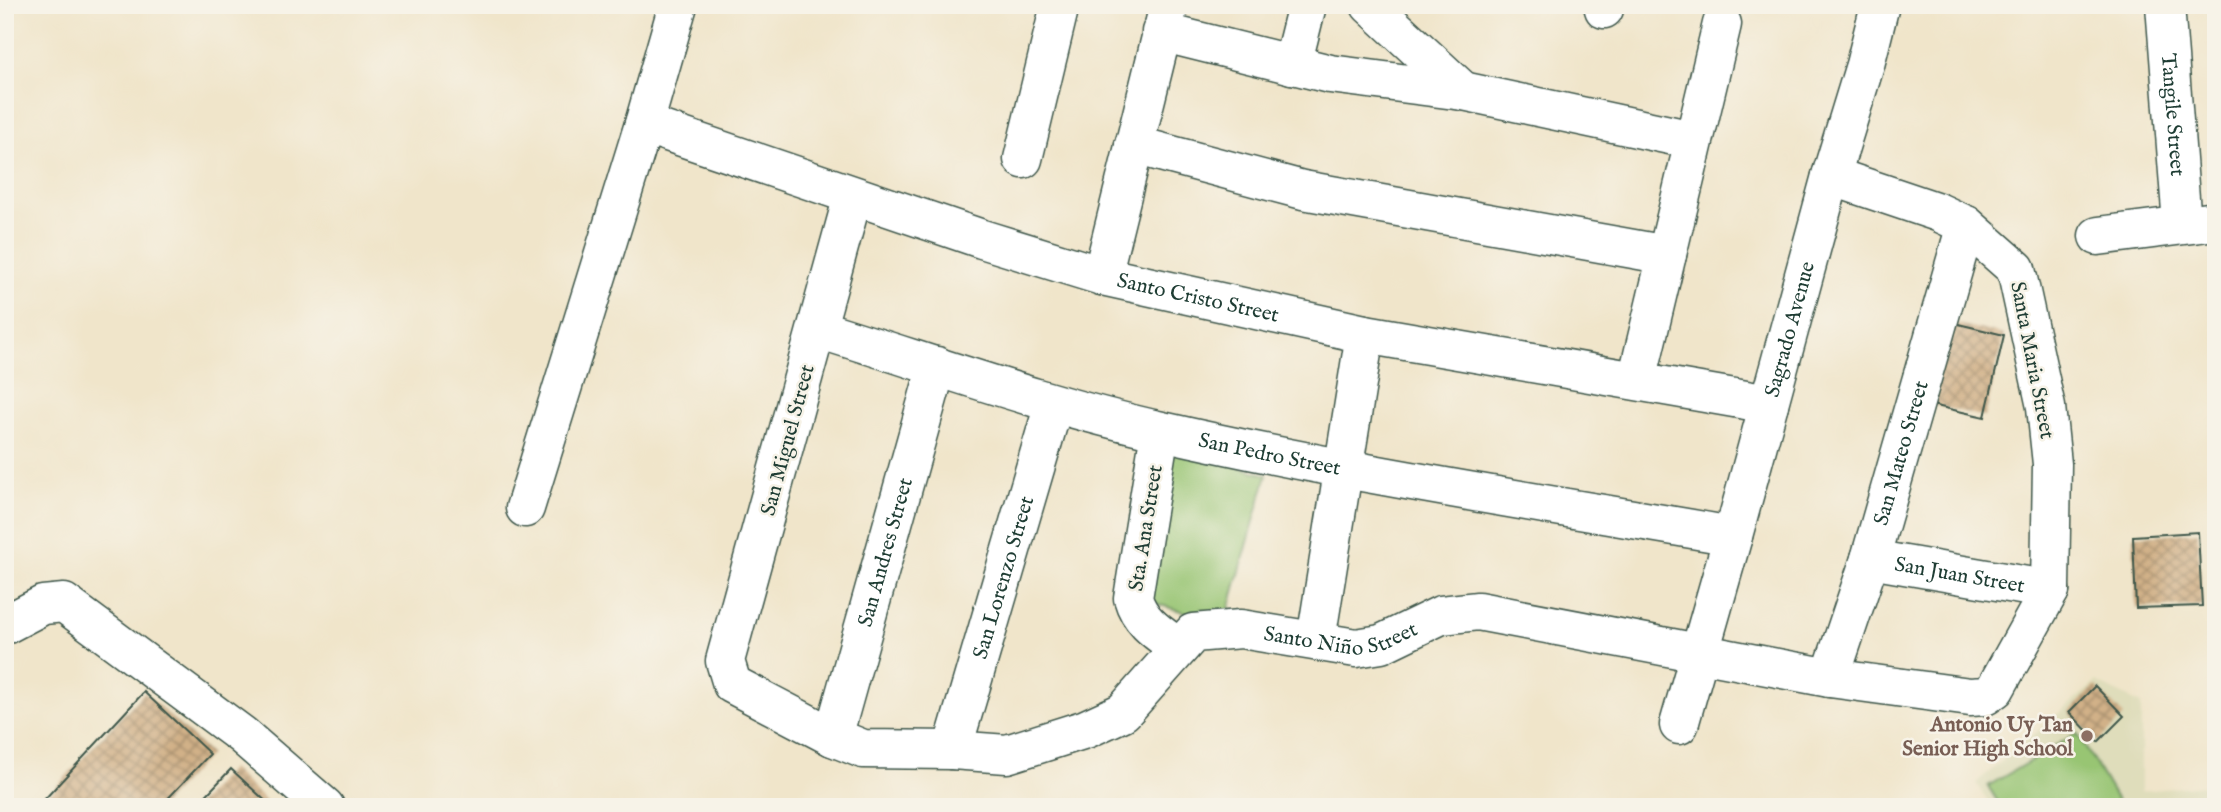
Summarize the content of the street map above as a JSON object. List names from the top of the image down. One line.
{"streets":{"street":["Tangile Street","Santo Cristo Street","Sagrado Avenue","Santa Maria Street","San Miguel Street","San Pedro Street","San Mateo Street","Sta. Ana Street","San Andres Street","San Juan Street","San Lorenzo Street","Santo Niño Street"]},"crossings":[["Santo Cristo Street","Sagrado Avenue"],["Santo Cristo Street","San Miguel Street"],["Sagrado Avenue","Santa Maria Street"],["Sagrado Avenue","San Pedro Street"],["Sagrado Avenue","Santo Niño Street"],["Santa Maria Street","San Mateo Street"],["Santa Maria Street","San Juan Street"],["Santa Maria Street","Santo Niño Street"],["San Miguel Street","San Pedro Street"],["San Miguel Street","Santo Niño Street"],["San Pedro Street","Sta. Ana Street"],["San Pedro Street","San Andres Street"],["San Pedro Street","San Lorenzo Street"],["San Mateo Street","San Juan Street"],["San Mateo Street","Santo Niño Street"],["Sta. Ana Street","Santo Niño Street"],["San Andres Street","Santo Niño Street"],["San Lorenzo Street","Santo Niño Street"]],"places":["Antonio Uy Tan Senior High School"]}
